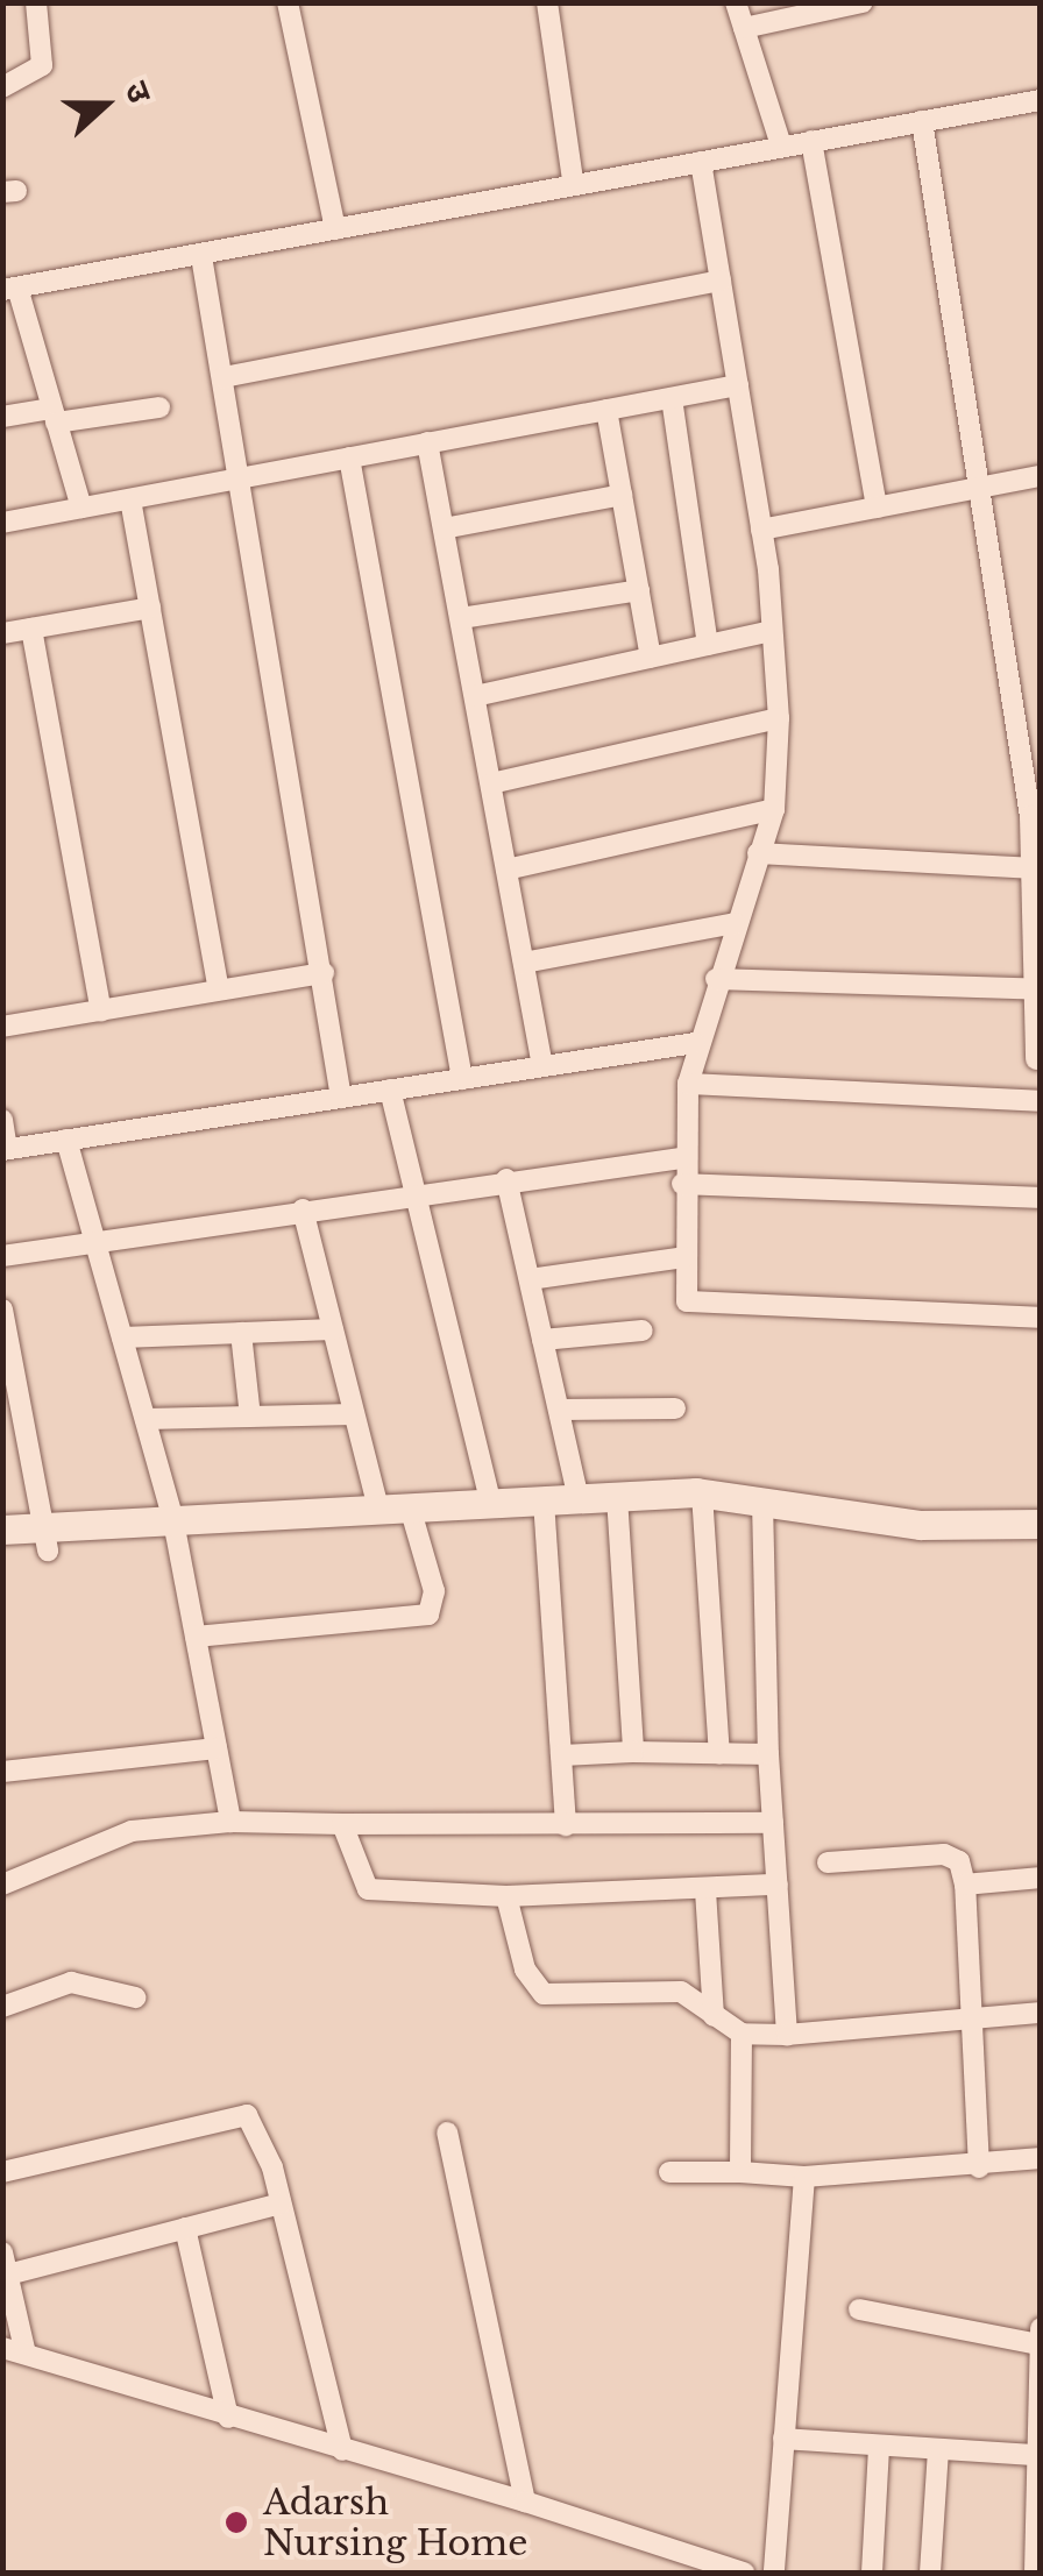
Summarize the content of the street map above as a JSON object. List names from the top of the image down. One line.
{"places":["Adarsh Nursing Home"],"north":"right"}
